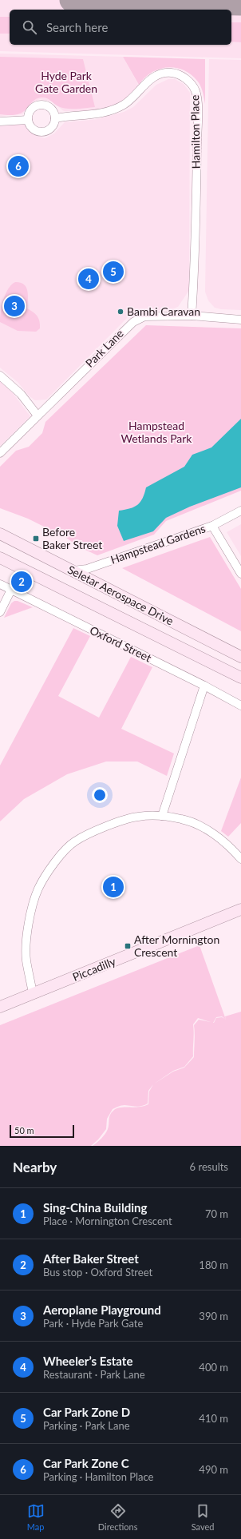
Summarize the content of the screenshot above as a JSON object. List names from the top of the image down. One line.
{"streets":{"street":["Hamilton Place","Park Lane","Hampstead Gardens","Seletar Aerospace Drive","Oxford Street","Piccadilly"]},"crossings":[["Hamilton Place","Park Lane"],["Hampstead Gardens","Seletar Aerospace Drive"]],"parks":["Hyde Park Gate Garden","Hampstead Wetlands Park"],"places":{"other":["Bambi Caravan"],"transit":["Before Baker Street","After Mornington Crescent"]},"scale_bar":"50 m","page":{"search":"Search here","pins":["6","5","4","3","2","1"],"scale":"50 m","heading":["Nearby","6 results"],"list":[{"mark":"1","name":"Sing-China Building","note":"Place · Mornington Crescent","value":"70 m"},{"mark":"2","name":"After Baker Street","note":"Bus stop · Oxford Street","value":"180 m"},{"mark":"3","name":"Aeroplane Playground","note":"Park · Hyde Park Gate","value":"390 m"},{"mark":"4","name":"Wheeler’s Estate","note":"Restaurant · Park Lane","value":"400 m"},{"mark":"5","name":"Car Park Zone D","note":"Parking · Park Lane","value":"410 m"},{"mark":"6","name":"Car Park Zone C","note":"Parking · Hamilton Place","value":"490 m"}],"nav":["Map","Directions","Saved"]}}
